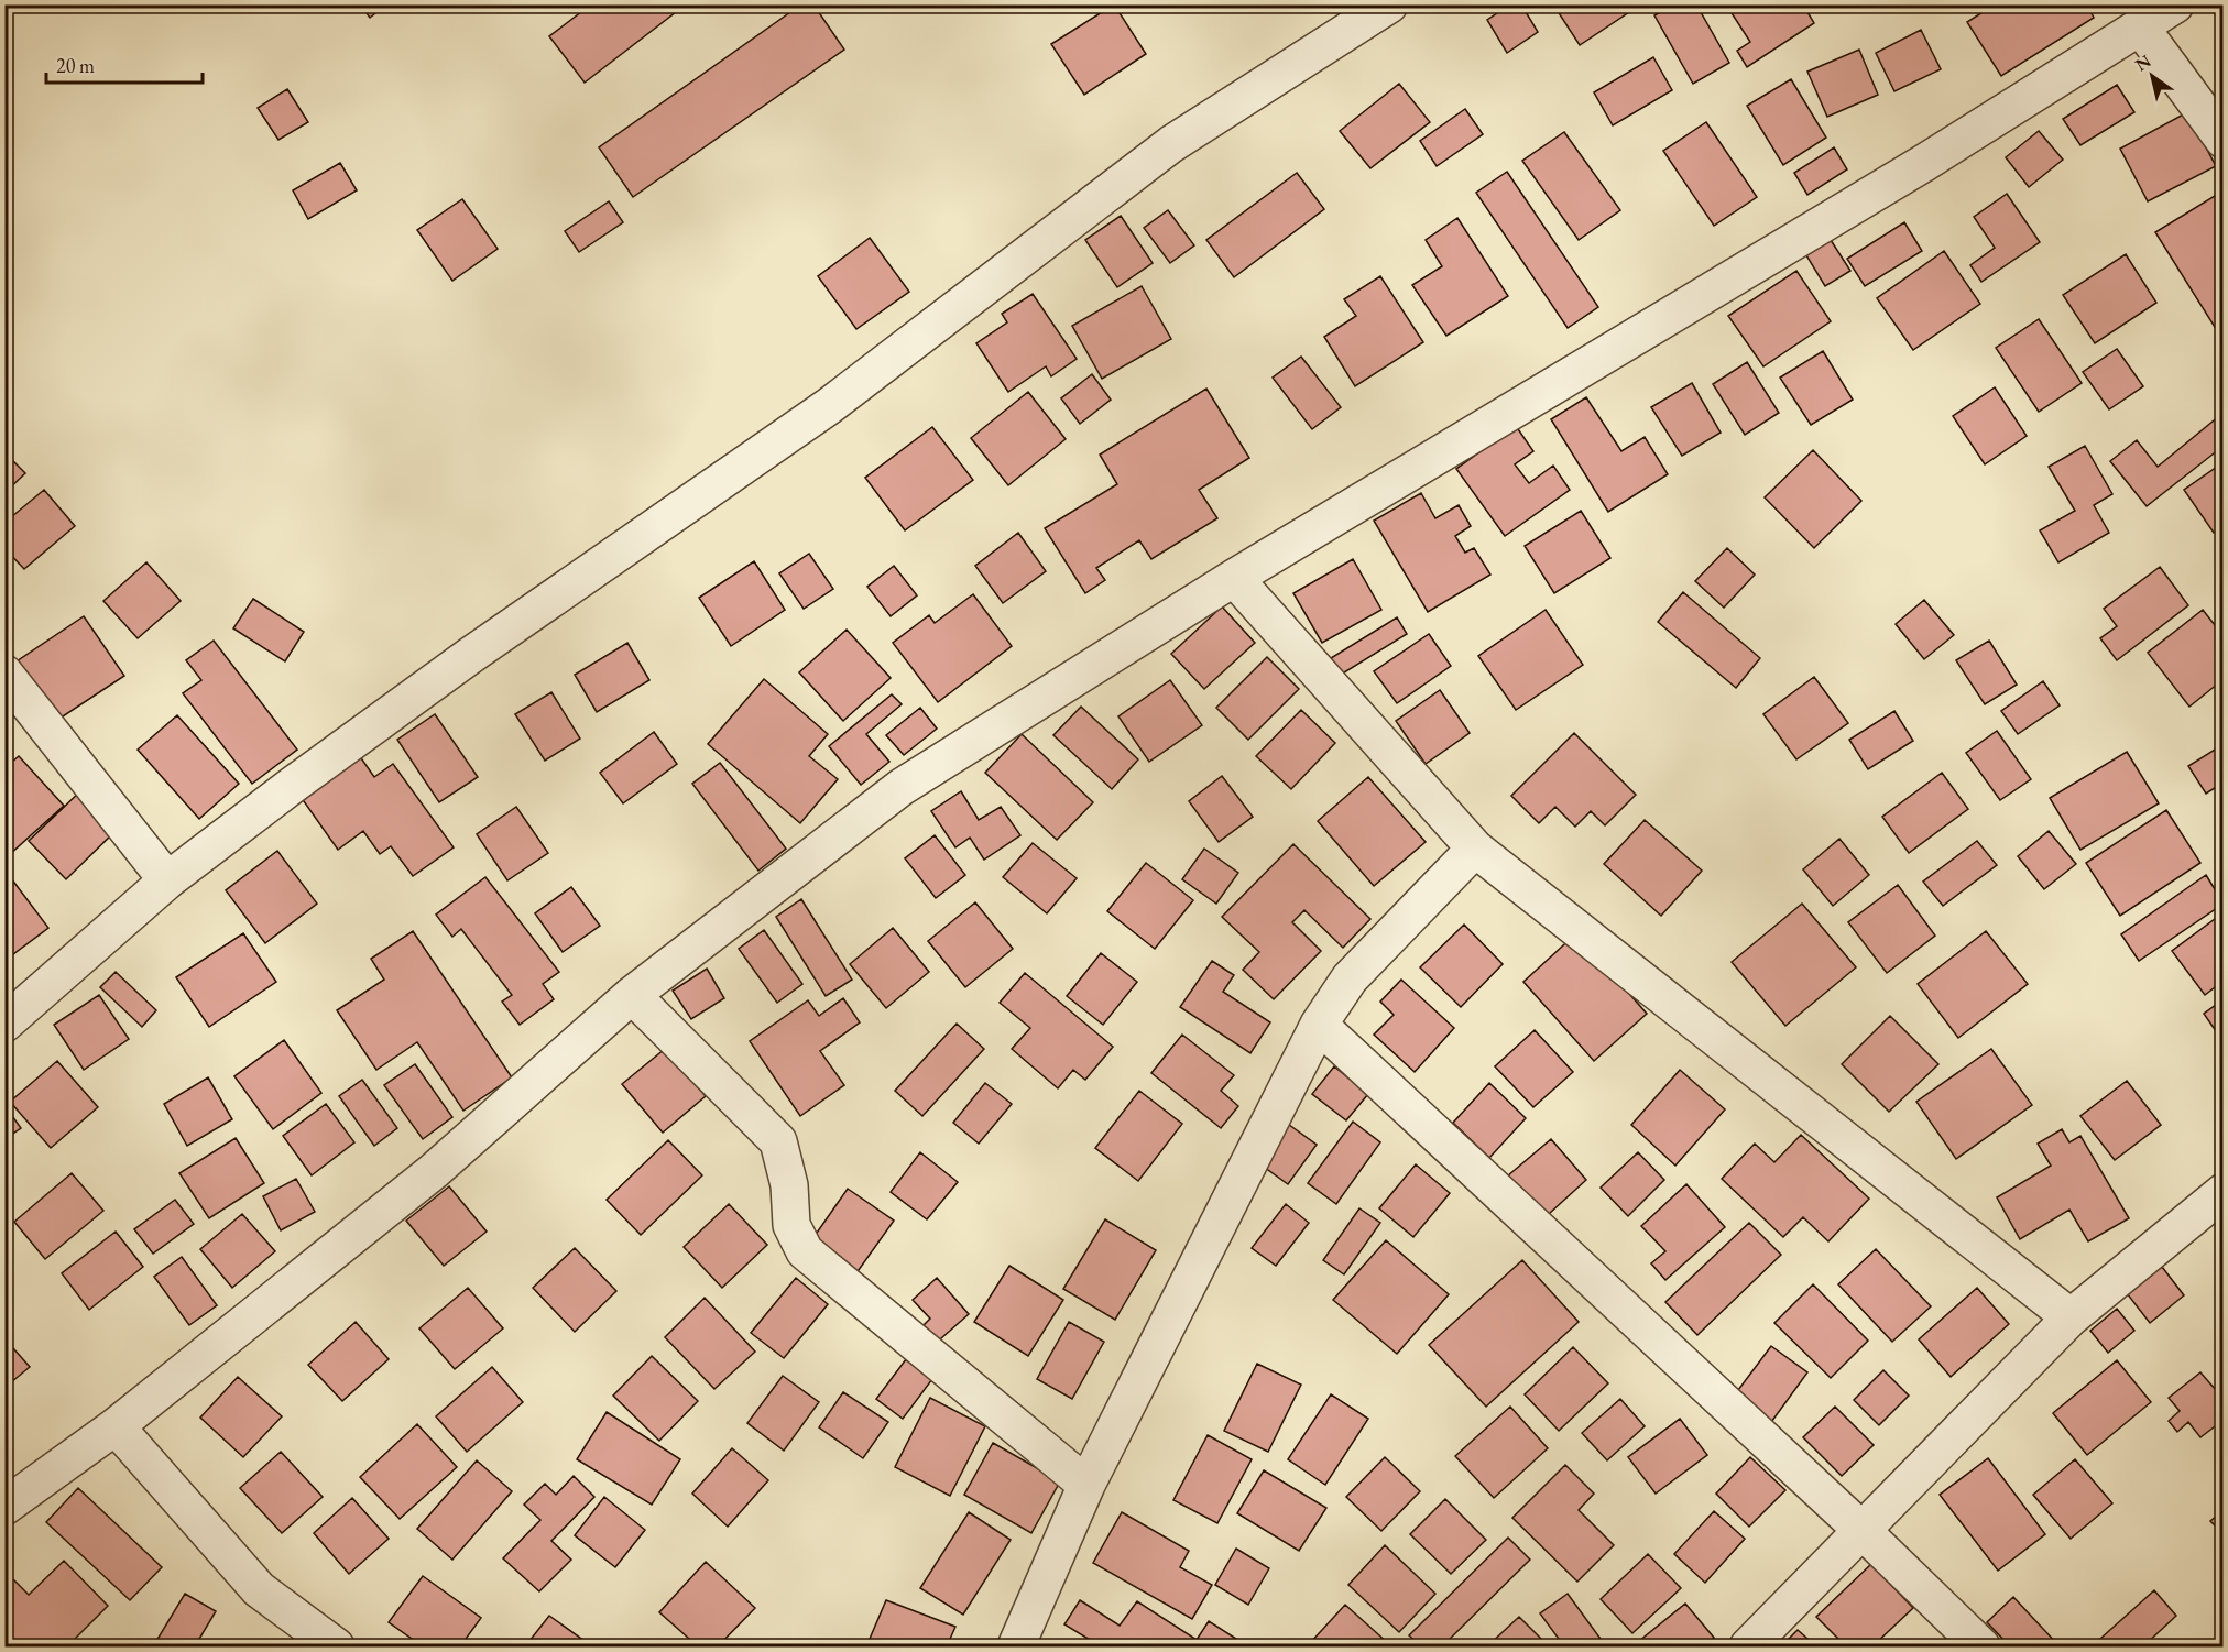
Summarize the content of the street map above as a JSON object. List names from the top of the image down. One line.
{"scale_bar":"20 m","north":"top left"}
